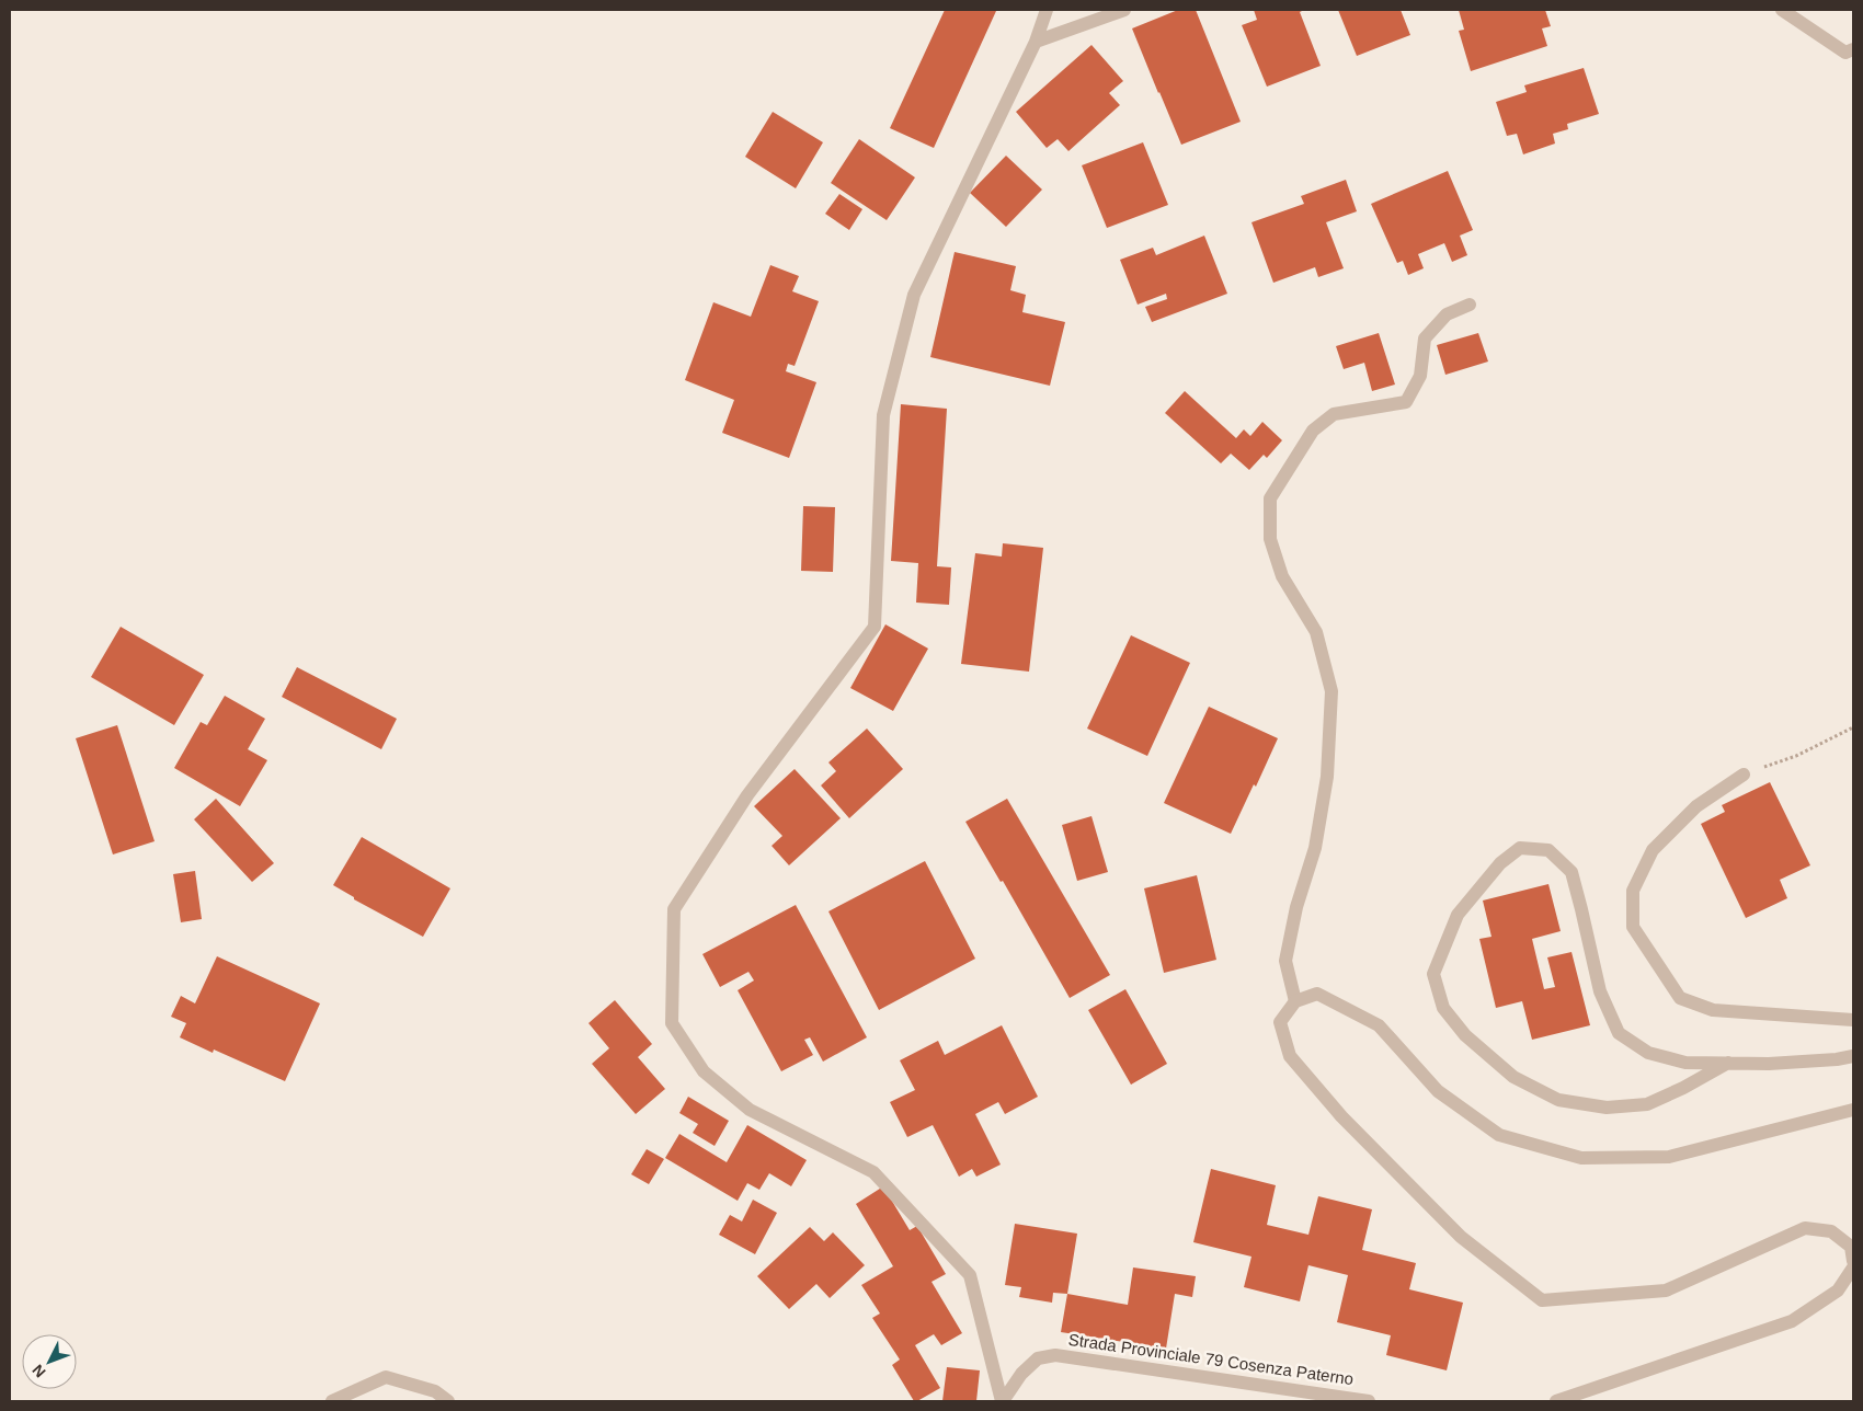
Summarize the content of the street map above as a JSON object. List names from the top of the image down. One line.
{"streets":{"street":["Strada Provinciale 79 Cosenza Paterno"]},"north":"bottom left"}
